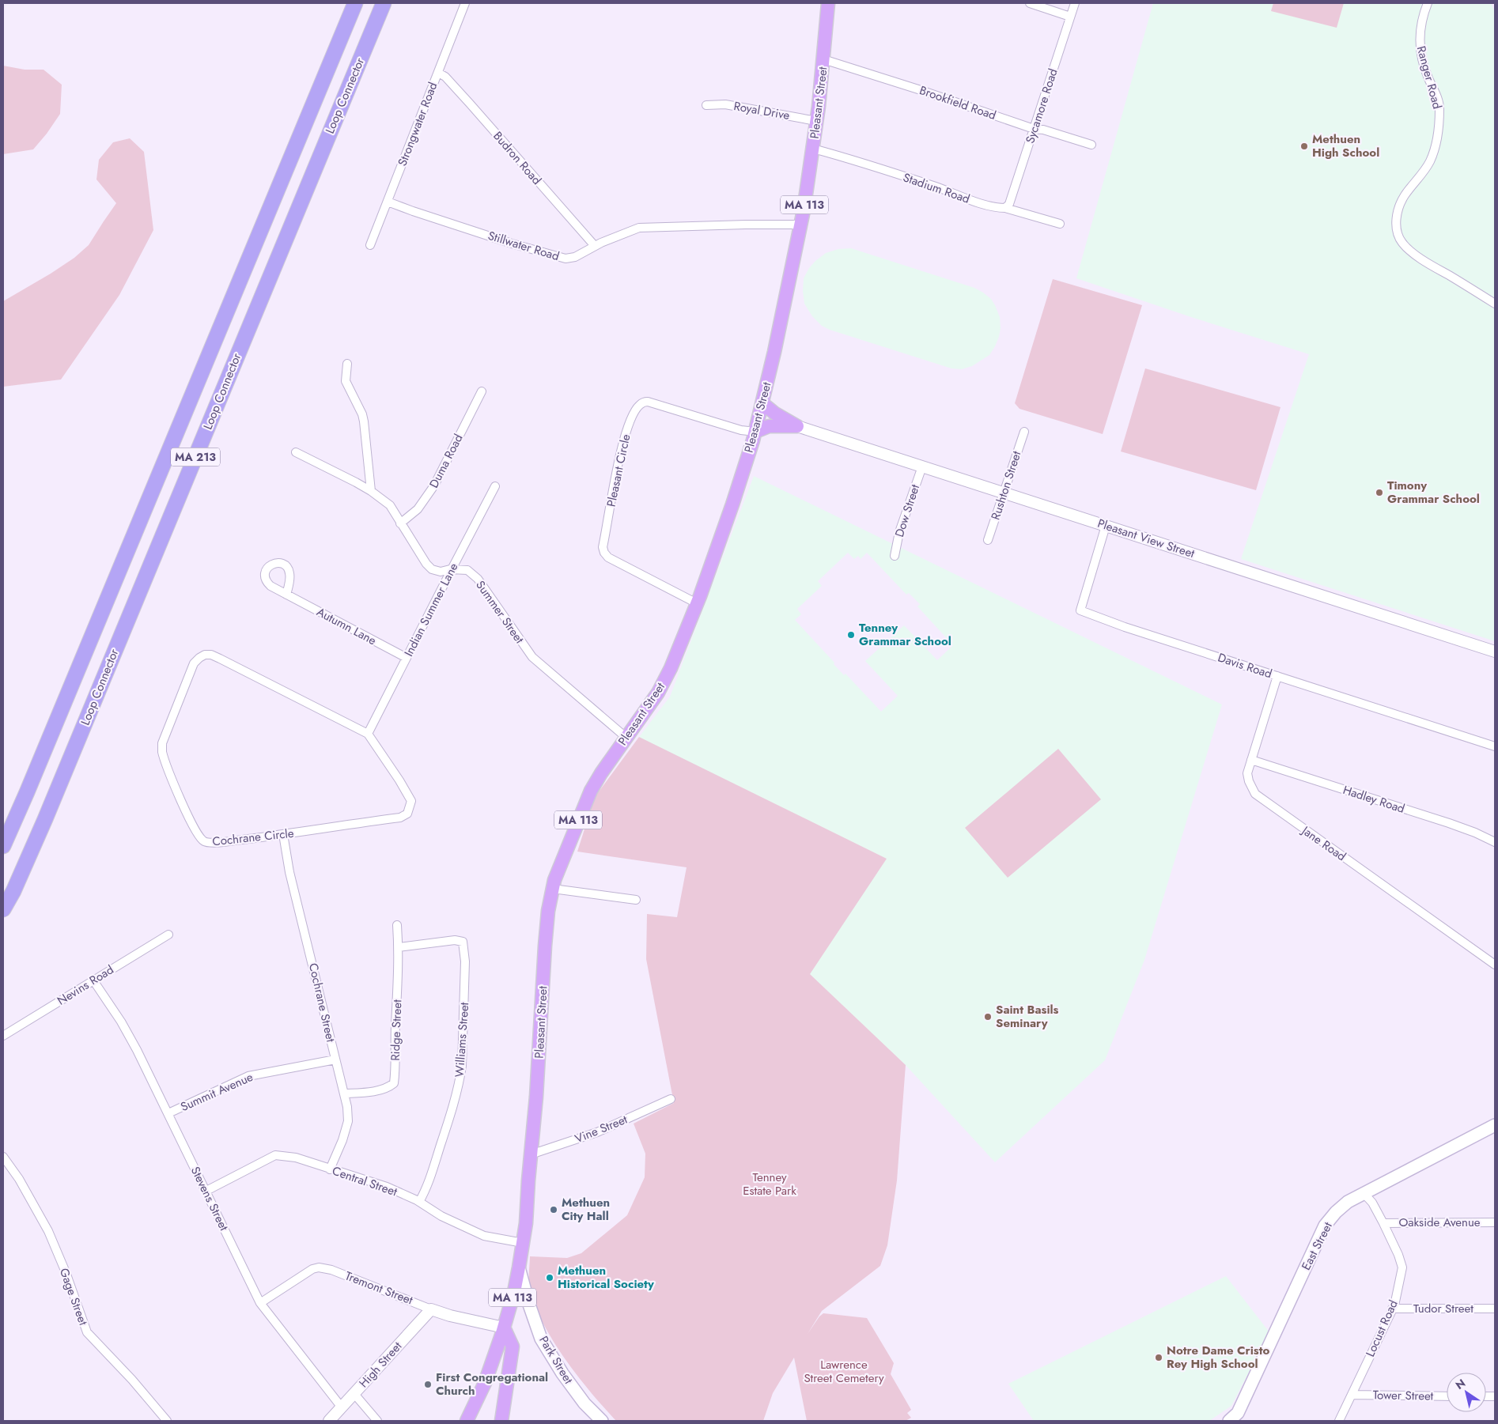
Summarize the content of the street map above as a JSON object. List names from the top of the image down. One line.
{"streets":{"highway":["Loop Connector","MA 213"],"main road":["Pleasant Street","MA 113","East Street","Park Street"],"street":["Ranger Road","Brookfield Road","Sycamore Road","Royal Drive","Strongwater Road","Budron Road","Stadium Road","Stillwater Road","Duma Road","Pleasant Circle","Rushton Street","Dow Street","Pleasant View Street","Indian Summer Lane","Summer Street","Autumn Lane","Davis Road","Hadley Road","Cochrane Circle","Jane Road","Nevins Road","Cochrane Street","Ridge Street","Williams Street","Summit Avenue","Vine Street","Central Street","Stevens Street","Oakside Avenue","Tremont Street","Gage Street","Tudor Street","Locust Road","High Street","Tower Street"]},"crossings":[["Pleasant Street","Brookfield Road"],["Pleasant Street","Royal Drive"],["Pleasant Street","Stadium Road"],["Pleasant Street","Stillwater Road"],["Pleasant Street","Pleasant Circle"],["Pleasant Street","Summer Street"],["Pleasant Street","Vine Street"],["Pleasant Street","Central Street"],["Pleasant Street","Tremont Street"],["Pleasant Street","Park Street"],["Brookfield Road","Sycamore Road"],["Sycamore Road","Stadium Road"],["Strongwater Road","Budron Road"],["Strongwater Road","Stillwater Road"],["Budron Road","Stillwater Road"],["Duma Road","Summer Street"],["Rushton Street","Pleasant View Street"],["Dow Street","Pleasant View Street"],["Pleasant View Street","Davis Road"],["Indian Summer Lane","Summer Street"],["Indian Summer Lane","Autumn Lane"],["Indian Summer Lane","Cochrane Circle"],["Davis Road","Jane Road"],["Hadley Road","Jane Road"],["Cochrane Circle","Cochrane Street"],["Nevins Road","Stevens Street"],["Cochrane Street","Ridge Street"],["Cochrane Street","Summit Avenue"],["Cochrane Street","Central Street"],["Ridge Street","Williams Street"],["Williams Street","Central Street"],["Summit Avenue","Stevens Street"],["Central Street","Stevens Street"],["Stevens Street","Tremont Street"],["Stevens Street","High Street"],["Oakside Avenue","Locust Road"],["East Street","Locust Road"],["Tremont Street","High Street"],["Tudor Street","Locust Road"],["Locust Road","Tower Street"]],"parks":["Tenney Estate Park","Lawrence Street Cemetery"],"places":["Methuen High School","Timony Grammar School","Tenney Grammar School","Saint Basils Seminary","Methuen City Hall","Methuen Historical Society","Notre Dame Cristo Rey High School","First Congregational Church"],"north":"top left"}
